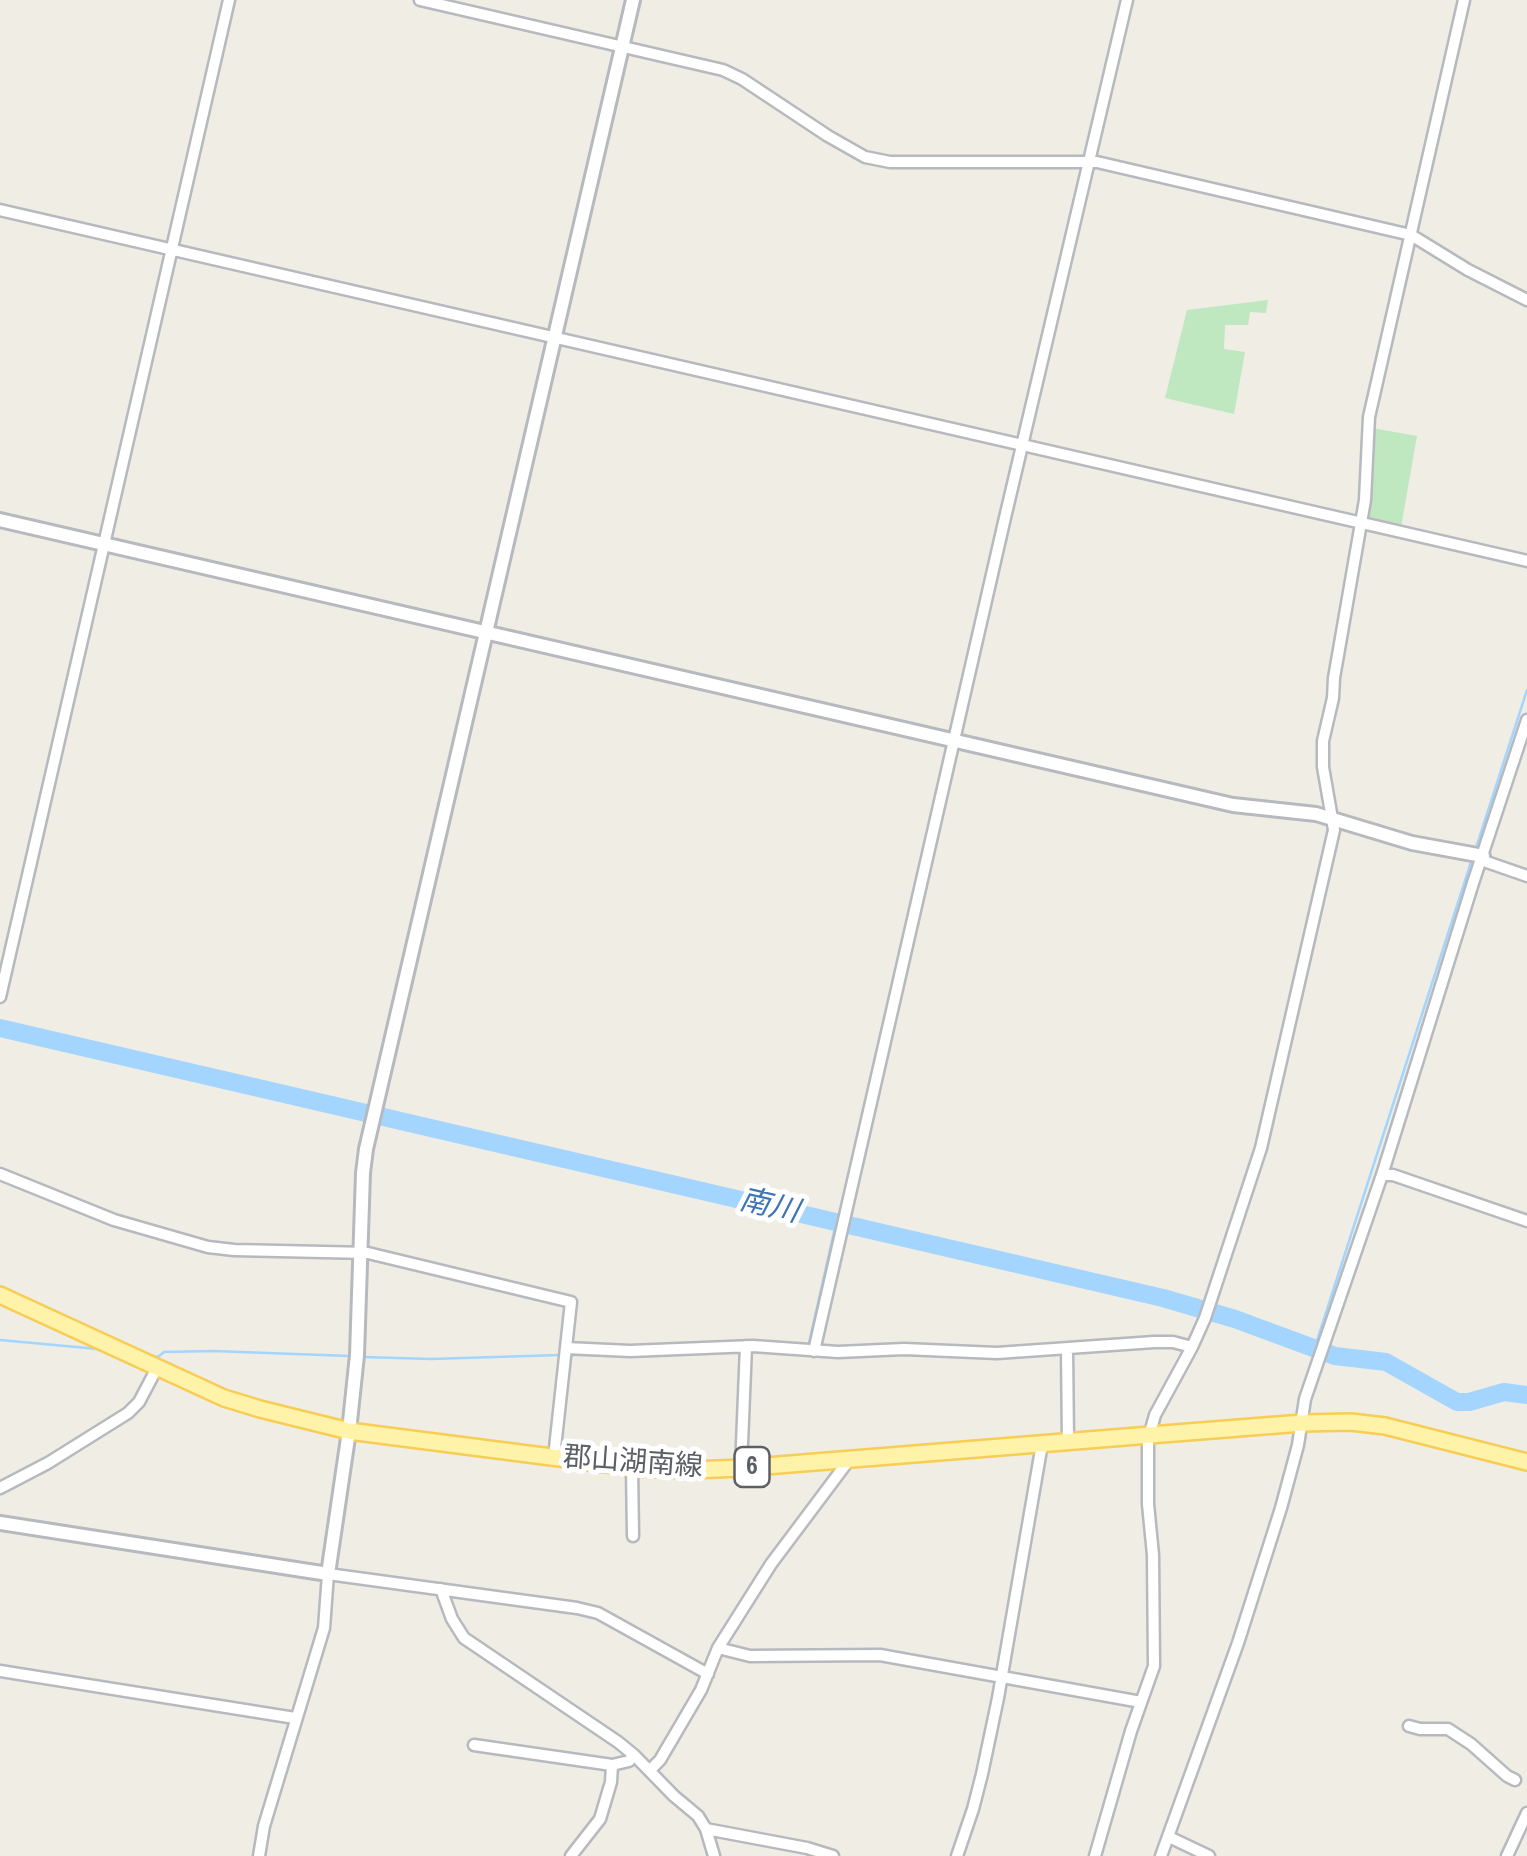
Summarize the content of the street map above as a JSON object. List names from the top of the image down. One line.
{"streets":{"main road":["郡山湖南線","6"]},"water":["南川"]}
